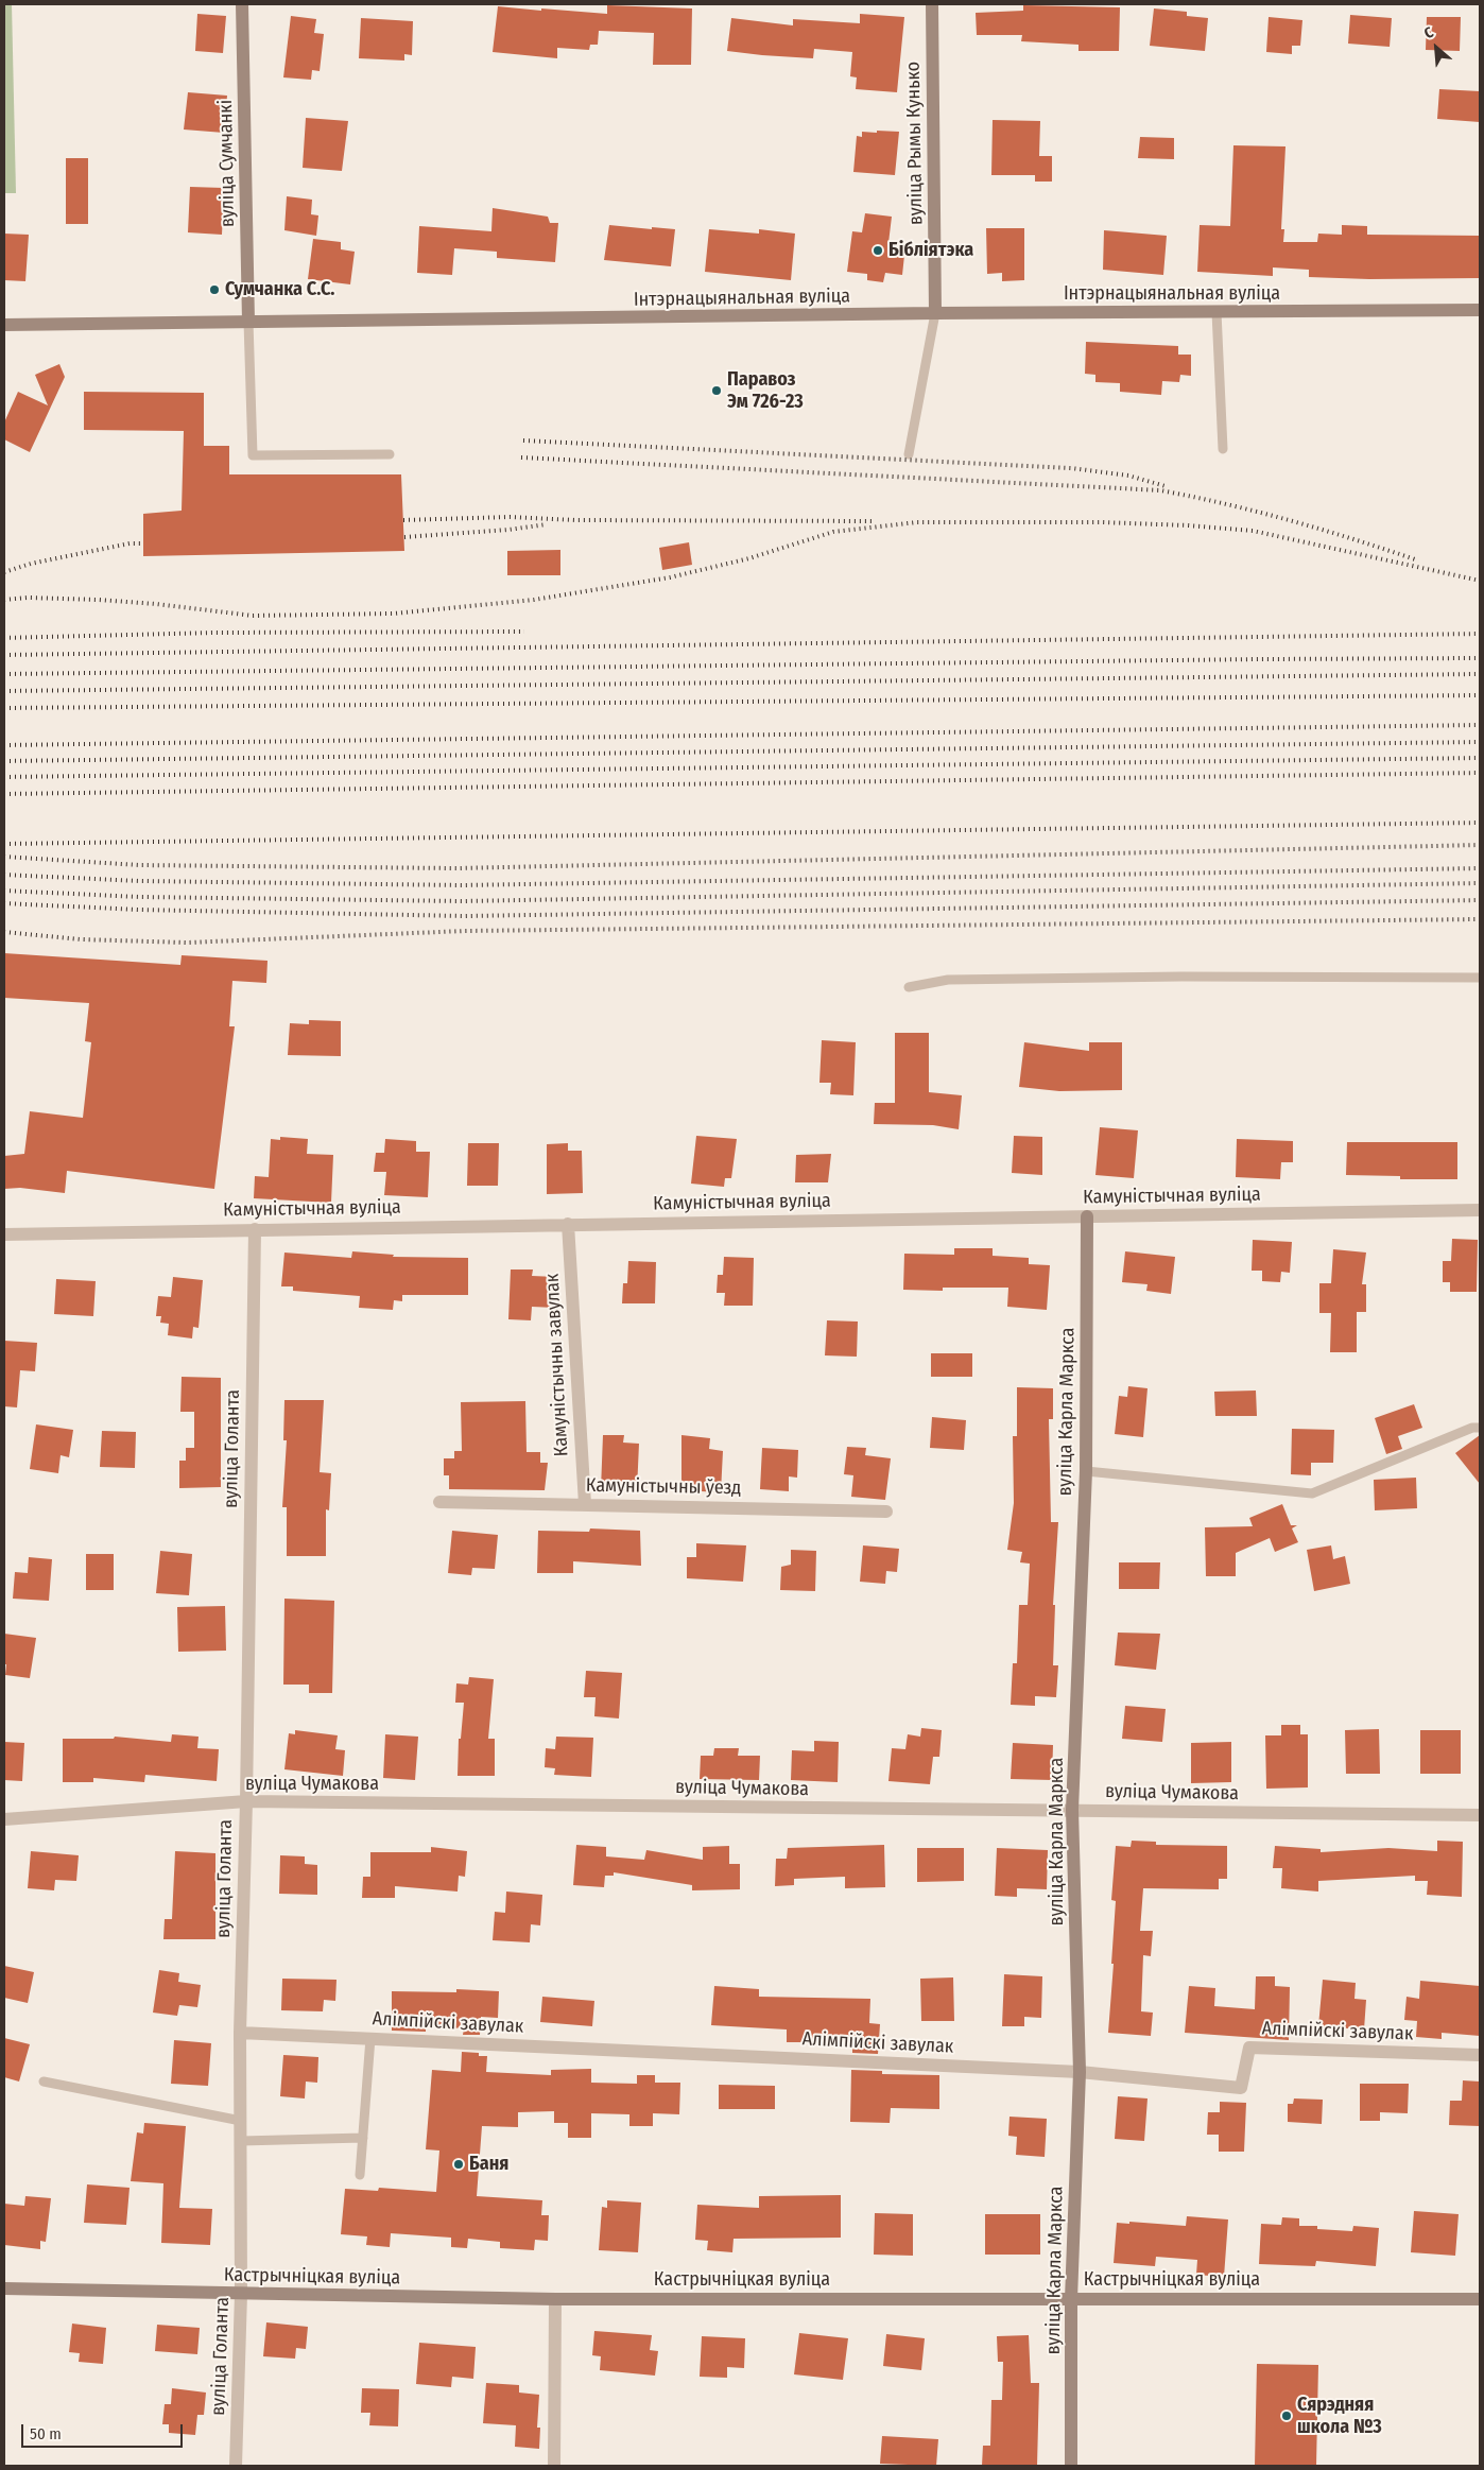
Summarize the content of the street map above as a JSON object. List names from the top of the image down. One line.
{"streets":{"street":["вуліца Рымы Кунько","вуліца Сумчанкі","Інтэрнацыянальная вуліца","Камуністычная вуліца","Камуністычны завулак","вуліца Карла Маркса","вуліца Голанта","Камуністычны ўезд","вуліца Чумакова","Алімпійскі завулак","Кастрычніцкая вуліца"]},"crossings":[["вуліца Рымы Кунько","Інтэрнацыянальная вуліца"],["вуліца Сумчанкі","Інтэрнацыянальная вуліца"],["Камуністычная вуліца","Камуністычны завулак"],["Камуністычная вуліца","вуліца Карла Маркса"],["Камуністычная вуліца","вуліца Голанта"],["Камуністычны завулак","Камуністычны ўезд"],["вуліца Карла Маркса","вуліца Чумакова"],["вуліца Карла Маркса","Алімпійскі завулак"],["вуліца Карла Маркса","Кастрычніцкая вуліца"],["вуліца Голанта","вуліца Чумакова"],["вуліца Голанта","Алімпійскі завулак"],["вуліца Голанта","Кастрычніцкая вуліца"]],"places":["Бібліятэка","Сумчанка С.С.","Паравоз Эм 726-23","Баня","Сярэдняя школа №3"],"scale_bar":"50 m","north":"top left"}
